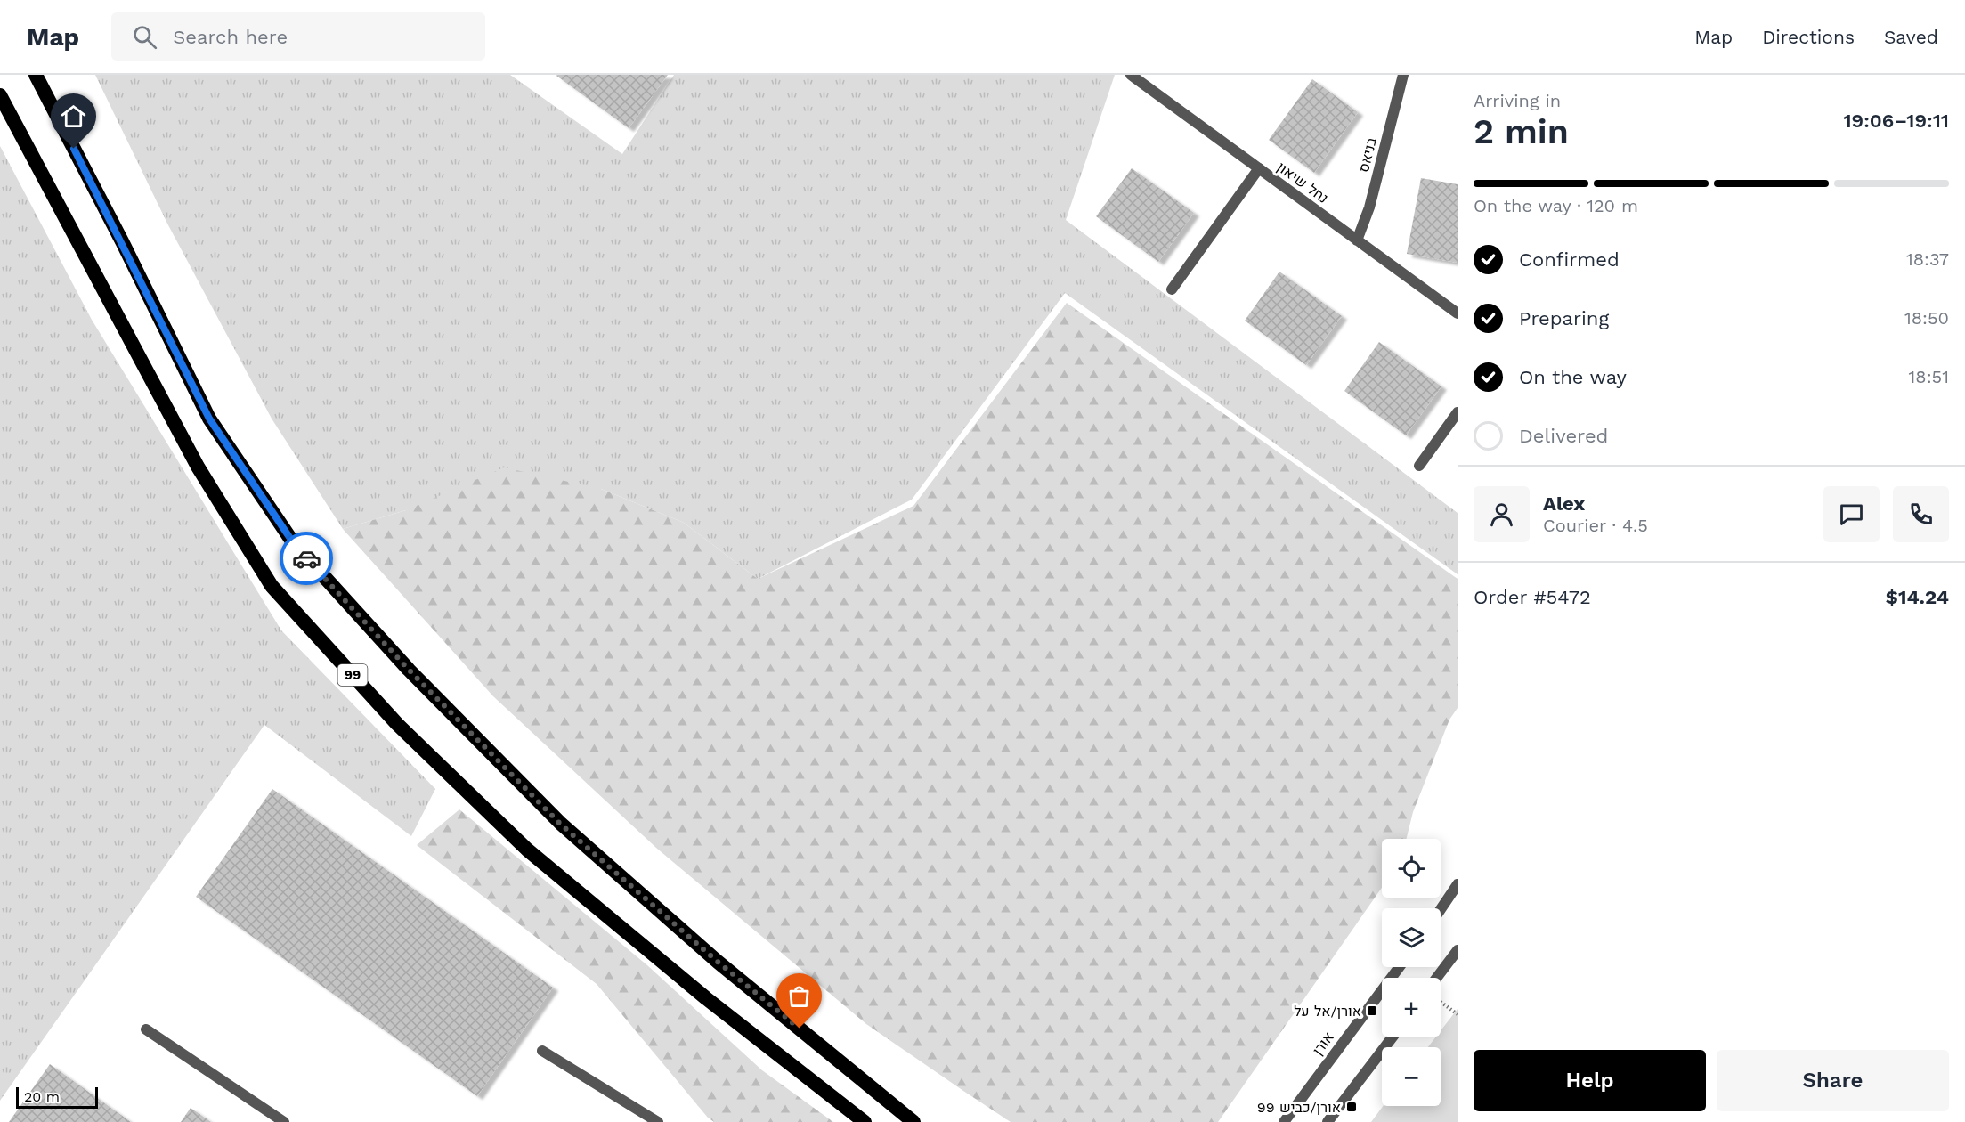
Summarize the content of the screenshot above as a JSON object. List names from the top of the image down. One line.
{"streets":{"highway":["99"],"street":["בניאס","נחל שיאון","אורן"]},"crossings":[["בניאס","נחל שיאון"]],"places":{"transit":["אורן/אל על","אורן/כביש 99"]},"scale_bar":"20 m","page":{"header":"Map","search":"Search here","nav":["Map","Directions","Saved"],"heading":["2 min","Arriving in","19:06–19:11"],"panel":["Alex","Courier · 4.5","Order #5472","$14.24"],"bar":"On the way · 120 m","list":[["Confirmed","18:37"],["Preparing","18:50"],["On the way","18:51"],"Delivered"],"map_buttons":["+","−"],"buttons":["Help","Share"],"scale":"20 m"}}
